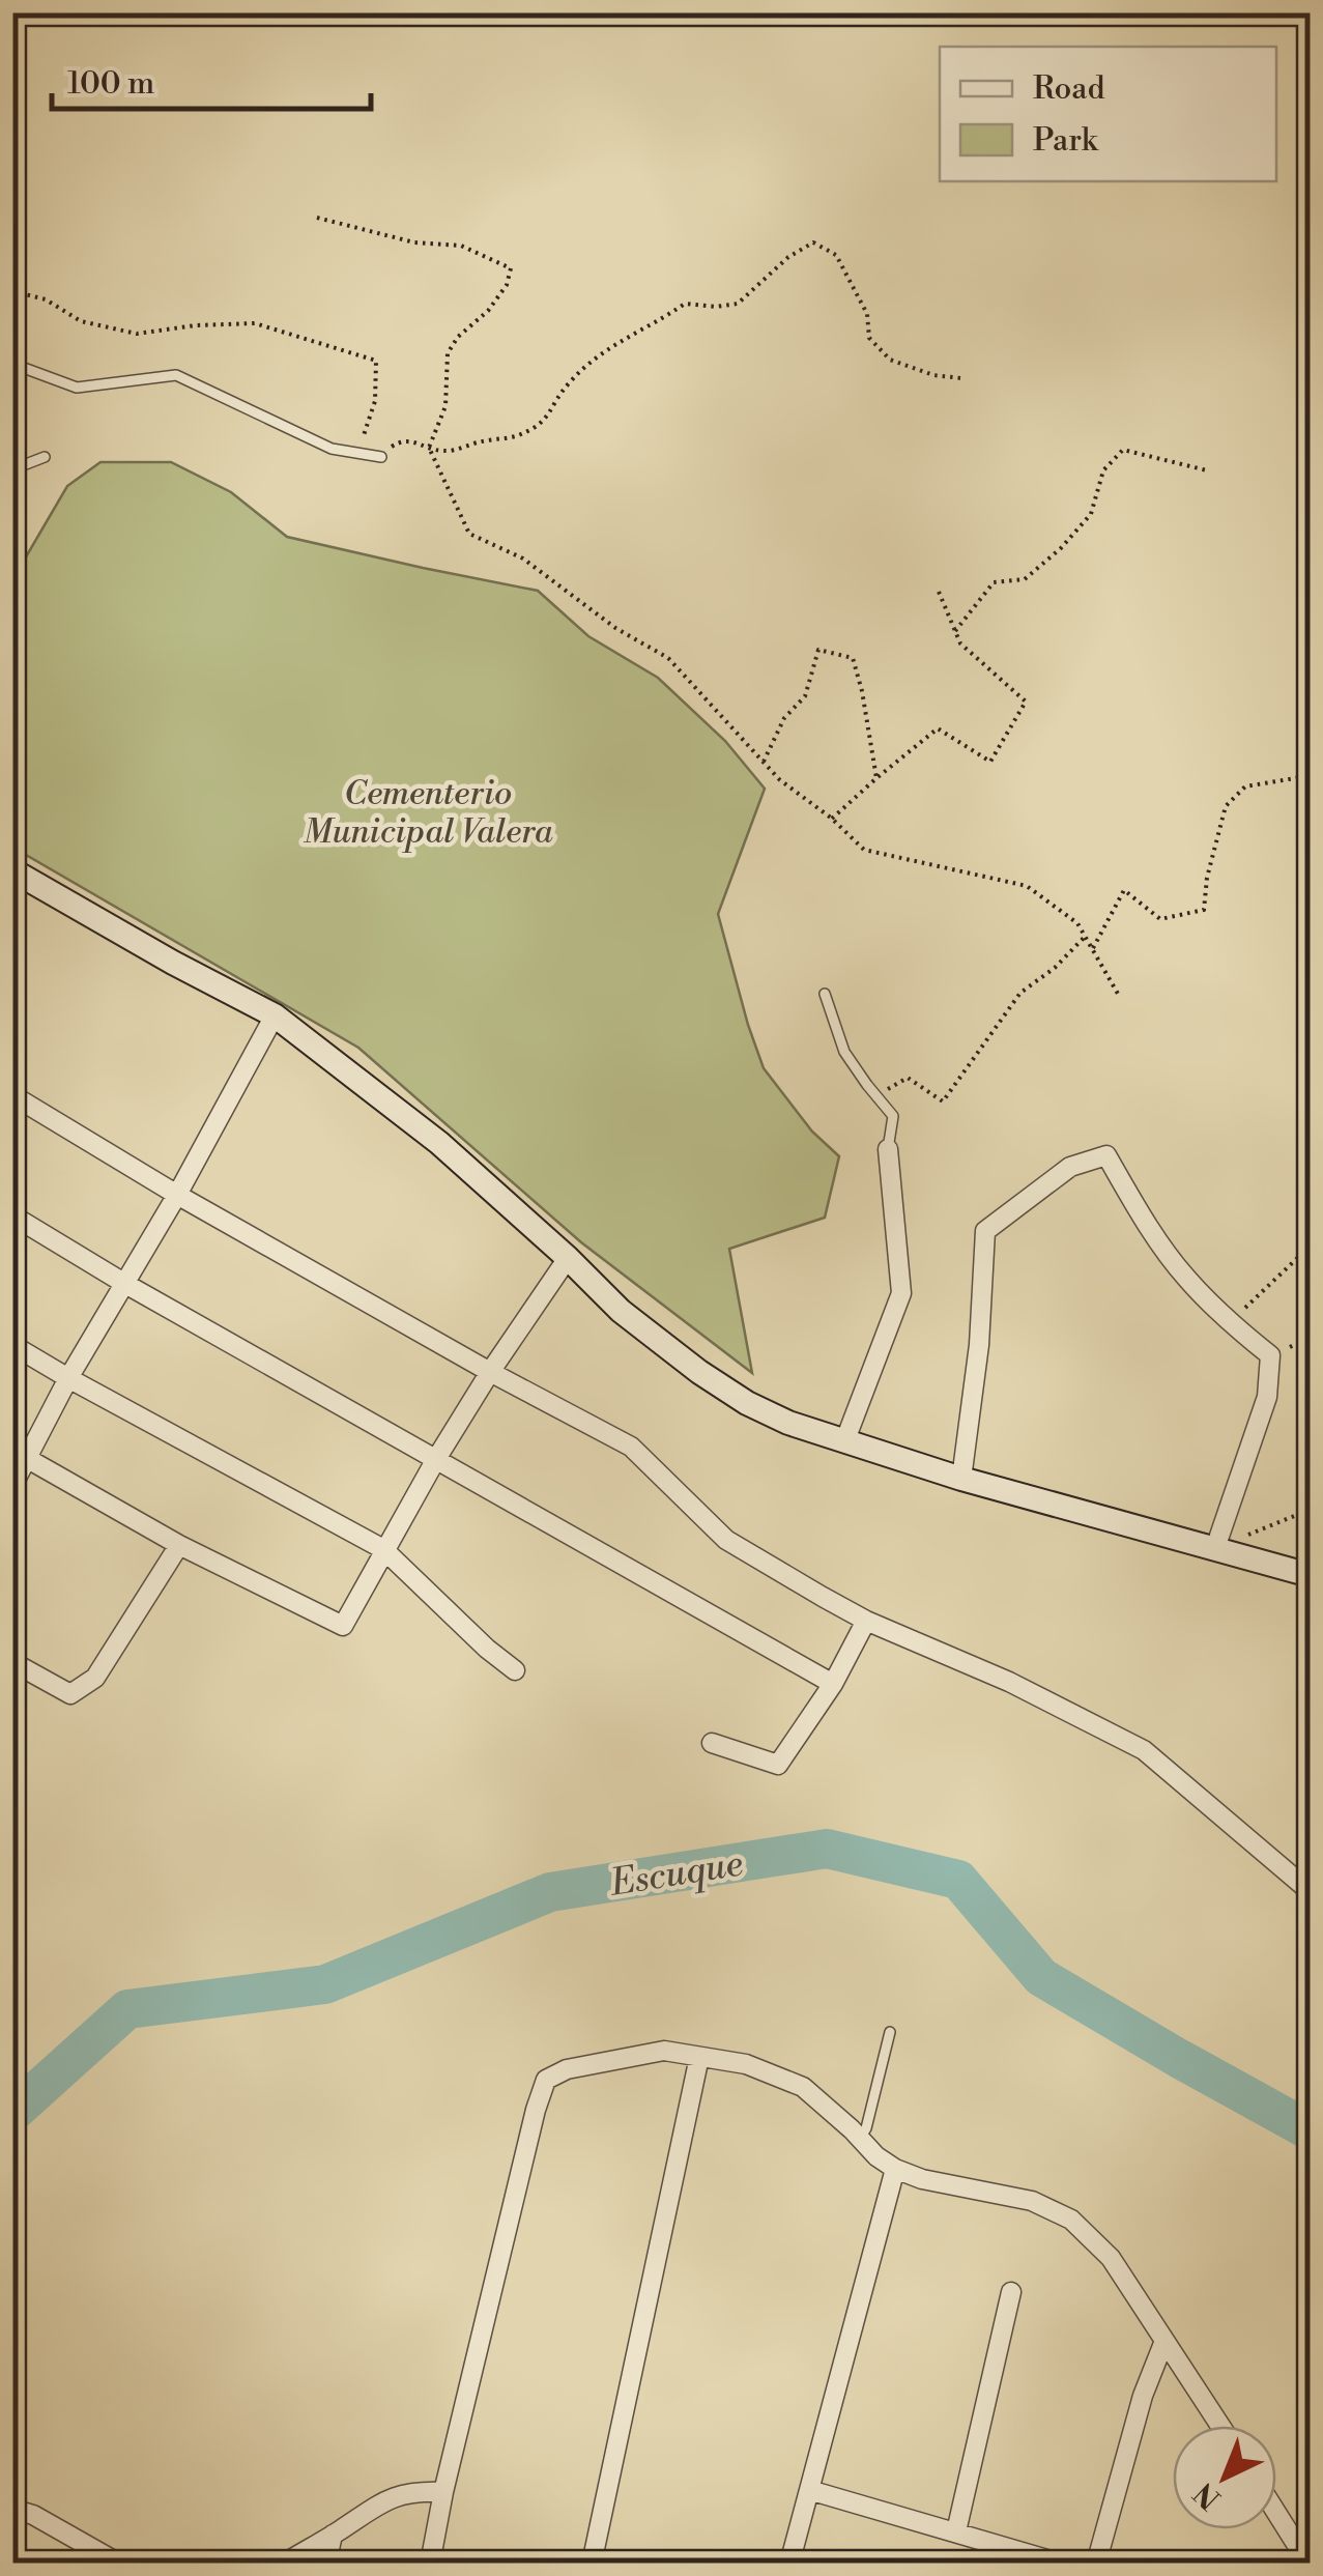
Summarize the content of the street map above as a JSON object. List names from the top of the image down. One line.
{"water":["Escuque"],"parks":["Cementerio Municipal Valera"],"legend":["Road","Park"],"scale_bar":"100 m","north":"bottom left"}
